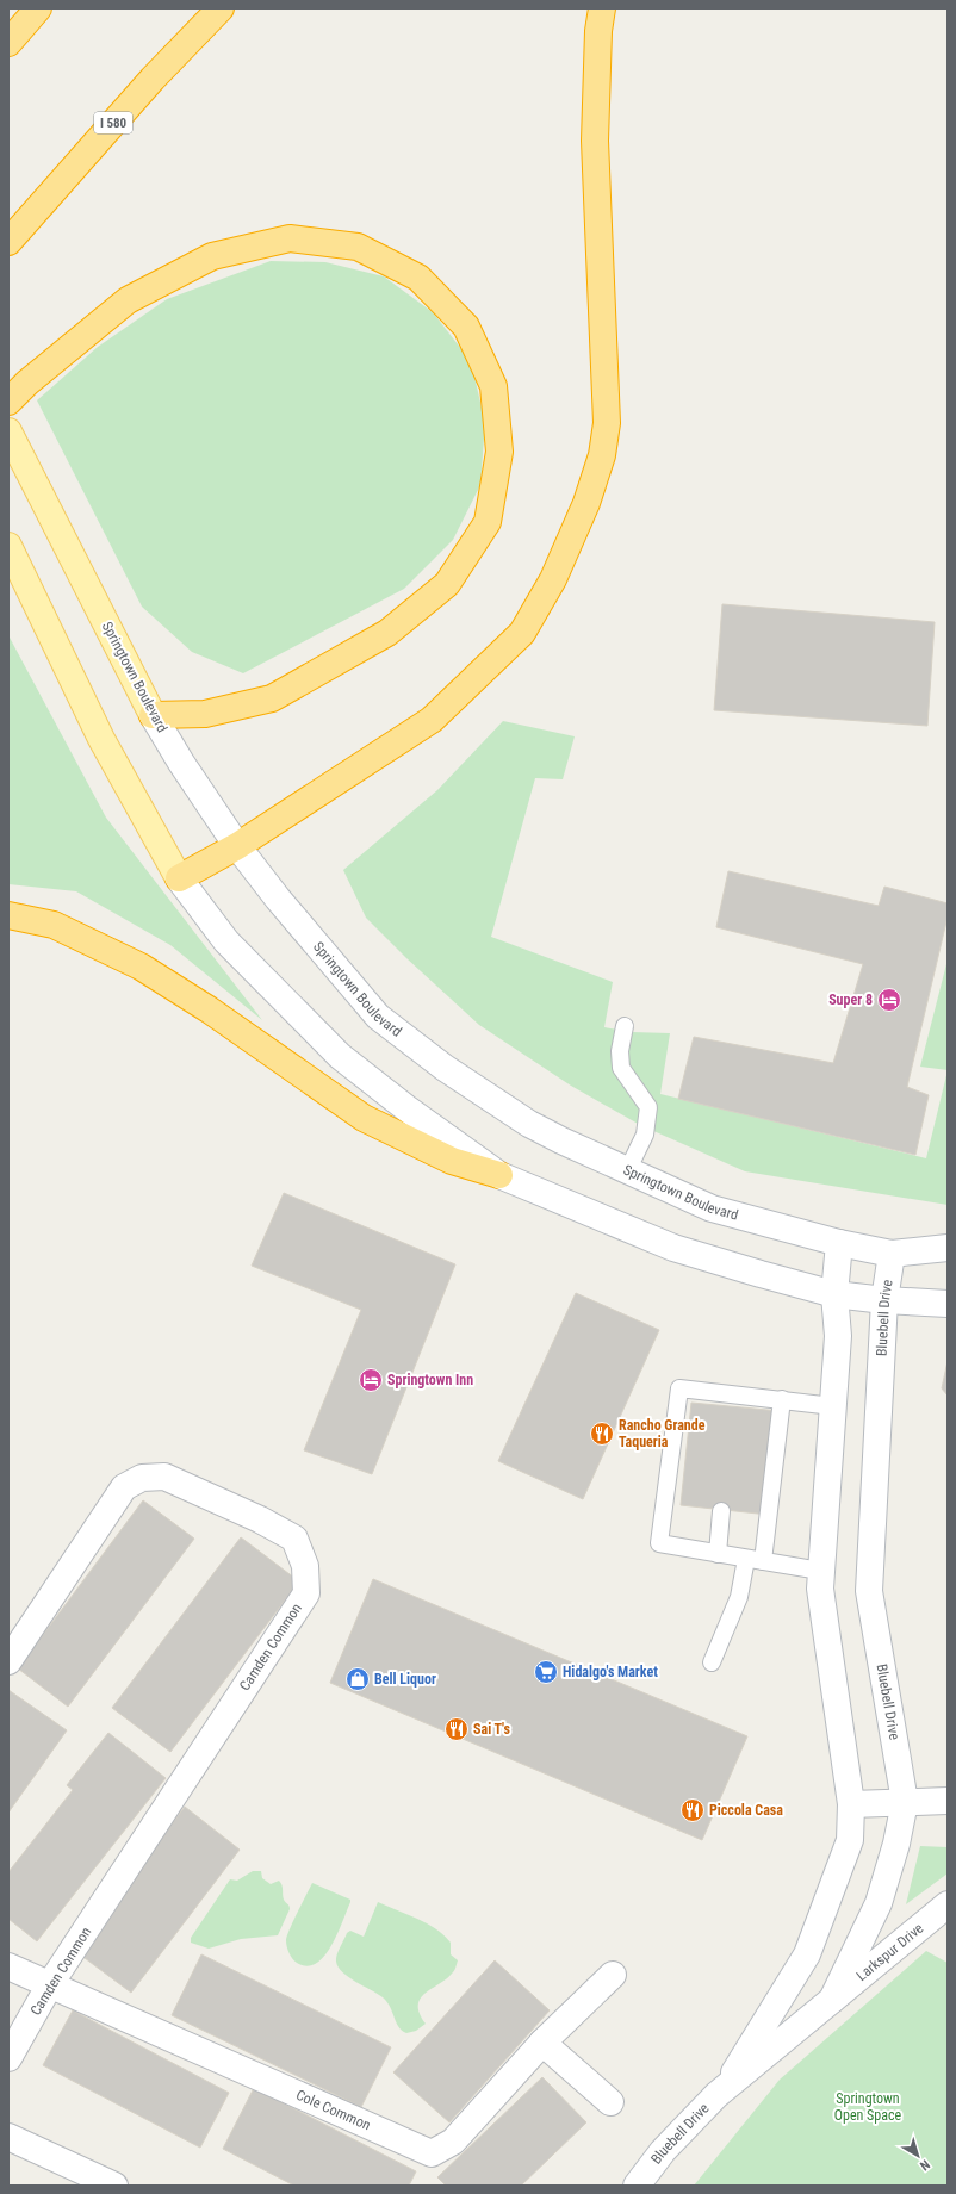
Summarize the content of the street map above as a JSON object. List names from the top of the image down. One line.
{"streets":{"highway":["I 580"],"main road":["Springtown Boulevard"],"street":["Bluebell Drive","Camden Common","Larkspur Drive","Cole Common"]},"crossings":[["Springtown Boulevard","Bluebell Drive"],["Bluebell Drive","Larkspur Drive"],["Camden Common","Cole Common"]],"parks":["Springtown Open Space"],"places":{"hotel":["Super 8","Springtown Inn"],"restaurant":["Rancho Grande Taqueria","Sai T's","Piccola Casa"],"supermarket":["Hidalgo's Market"],"shop":["Bell Liquor"]},"north":"bottom right"}
